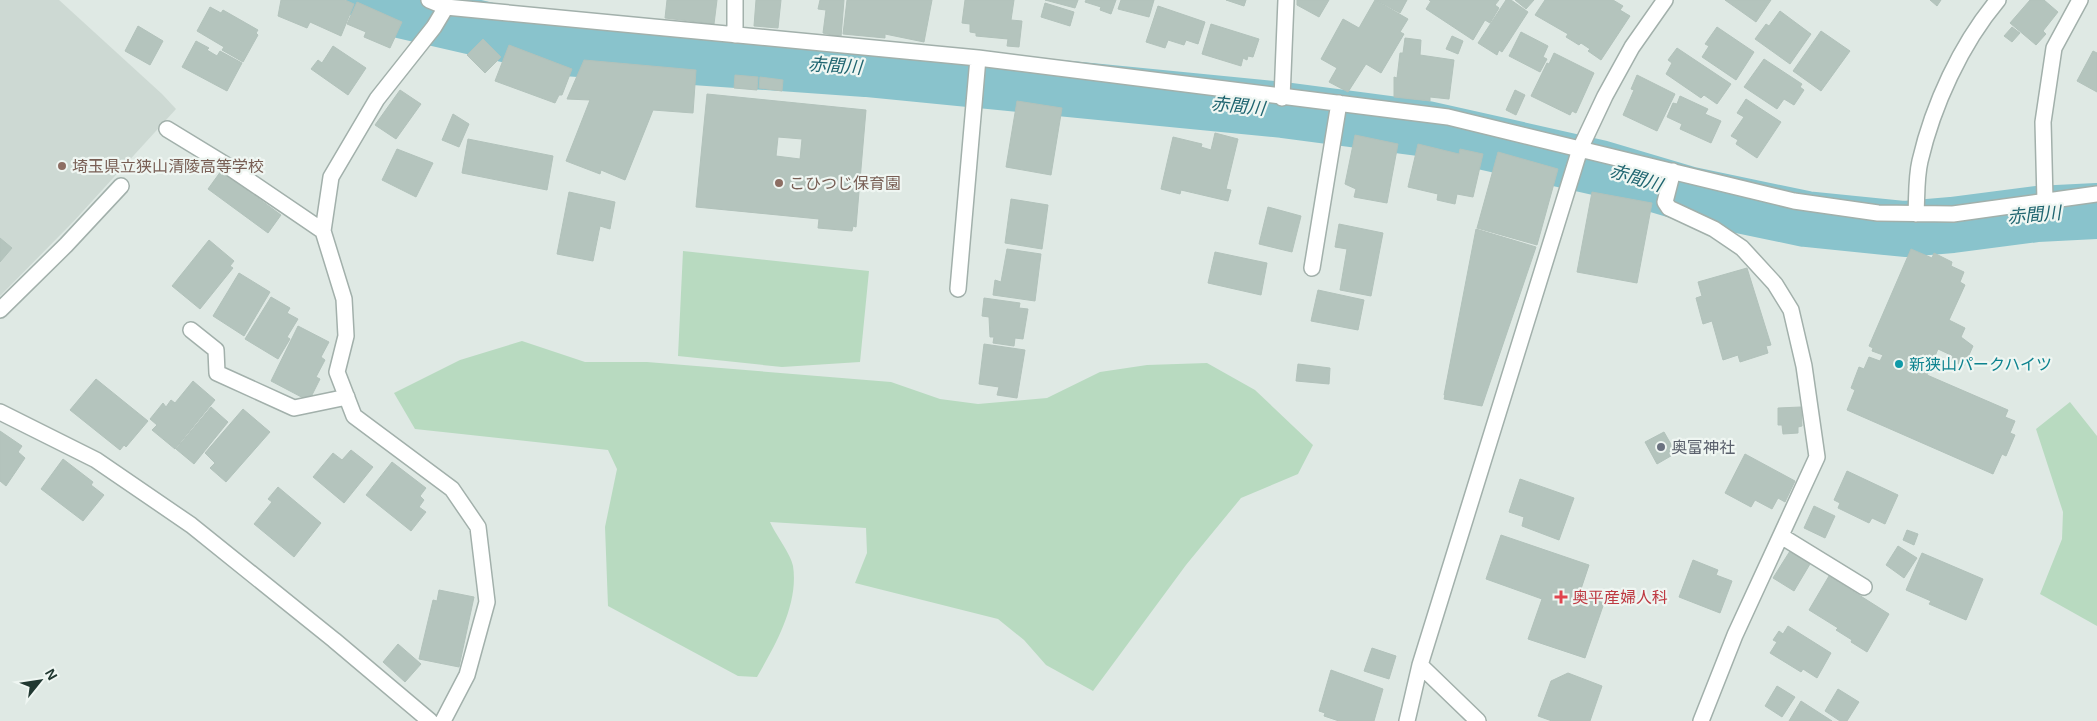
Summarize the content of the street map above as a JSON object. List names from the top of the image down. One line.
{"water":["赤間川"],"places":{"other":["埼玉県立狭山清陵高等学校","こひつじ保育園","新狭山パークハイツ","奥富神社"],"health":["奥平産婦人科"]},"north":"top right"}
